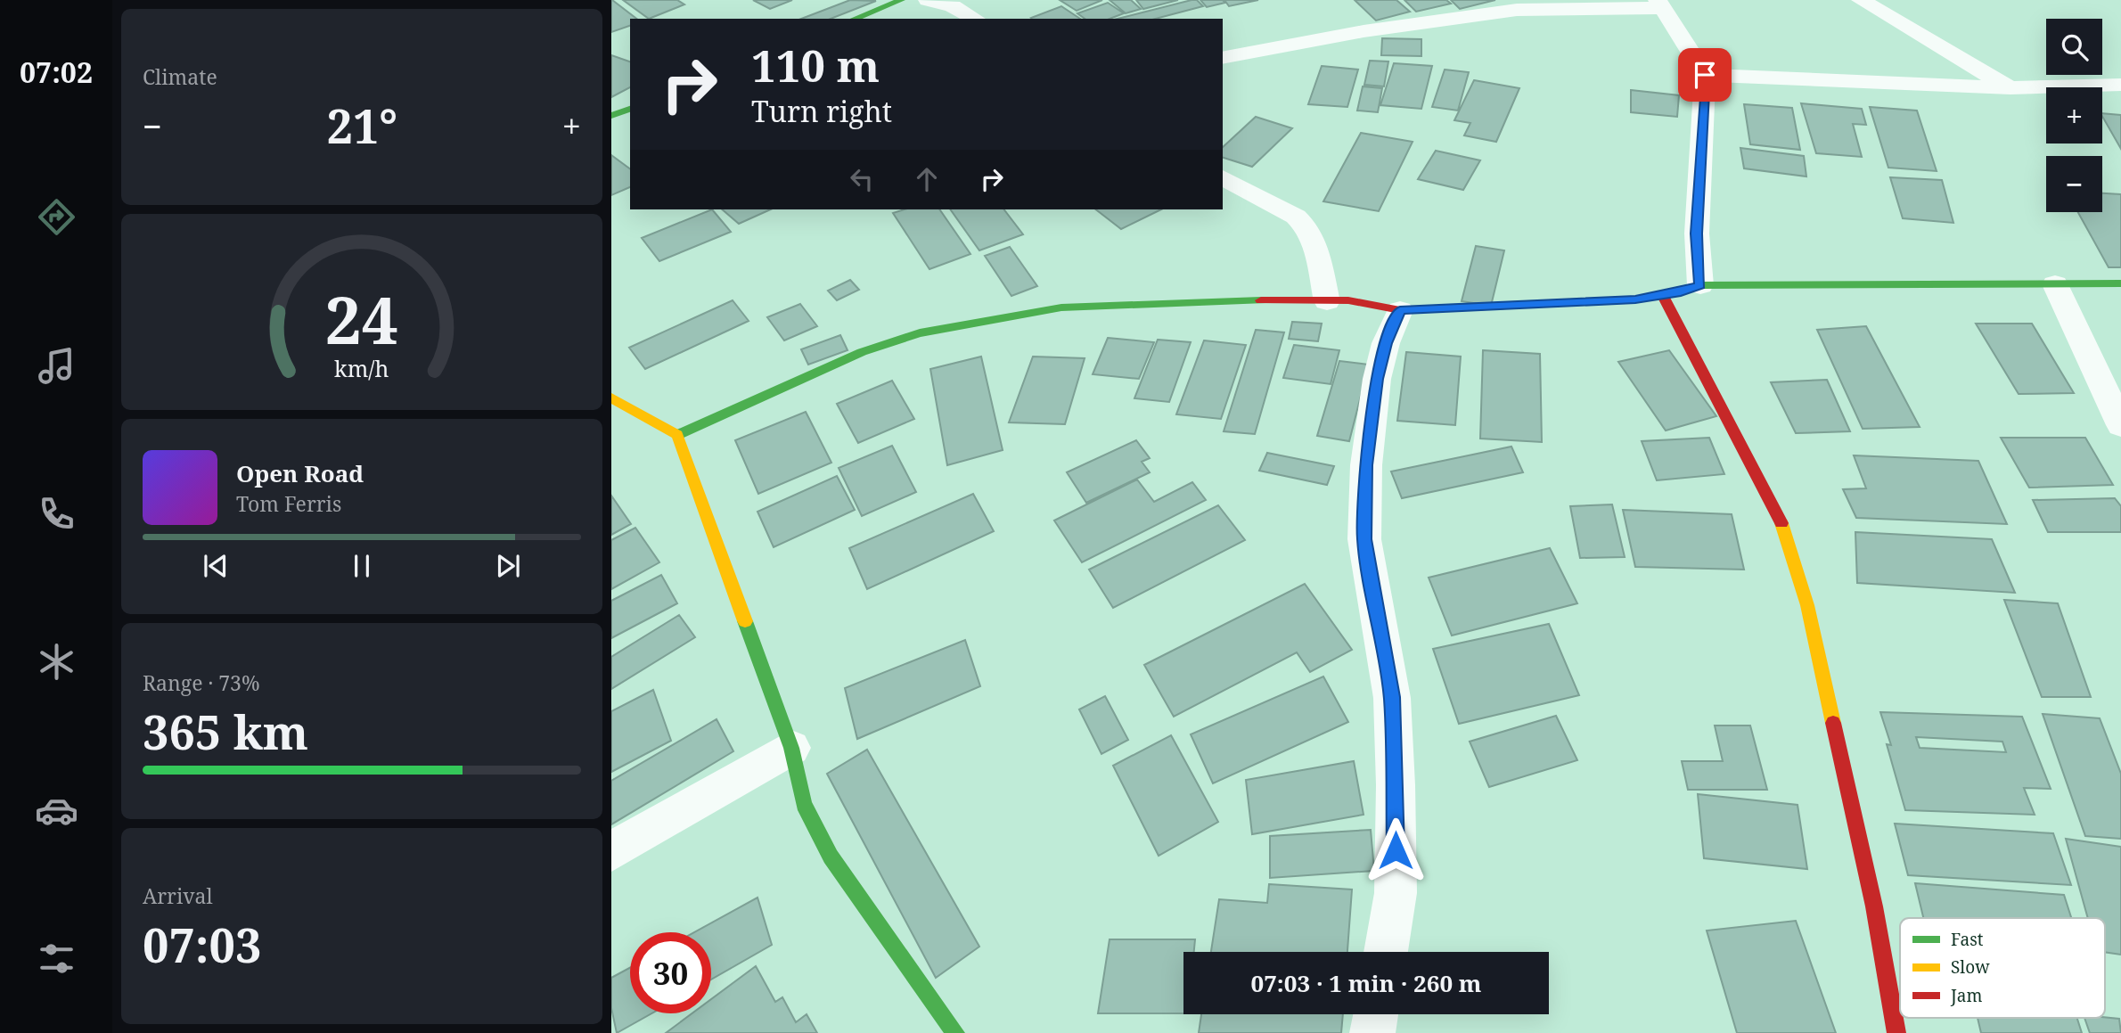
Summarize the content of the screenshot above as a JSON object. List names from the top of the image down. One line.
{"legend":["Fast","Slow","Jam"],"page":{"tabs":"07:02","tile":["Climate",["Range · 73%","365 km"],["Arrival","07:03"]],"map_buttons":["+","−"],"turn":["110 m","Turn right"],"heat":["−","21°","+"],"song":["Open Road","Tom Ferris"],"limit":"30","trip":"07:03 · 1 min · 260 m","gauge":["24","km/h"]}}
